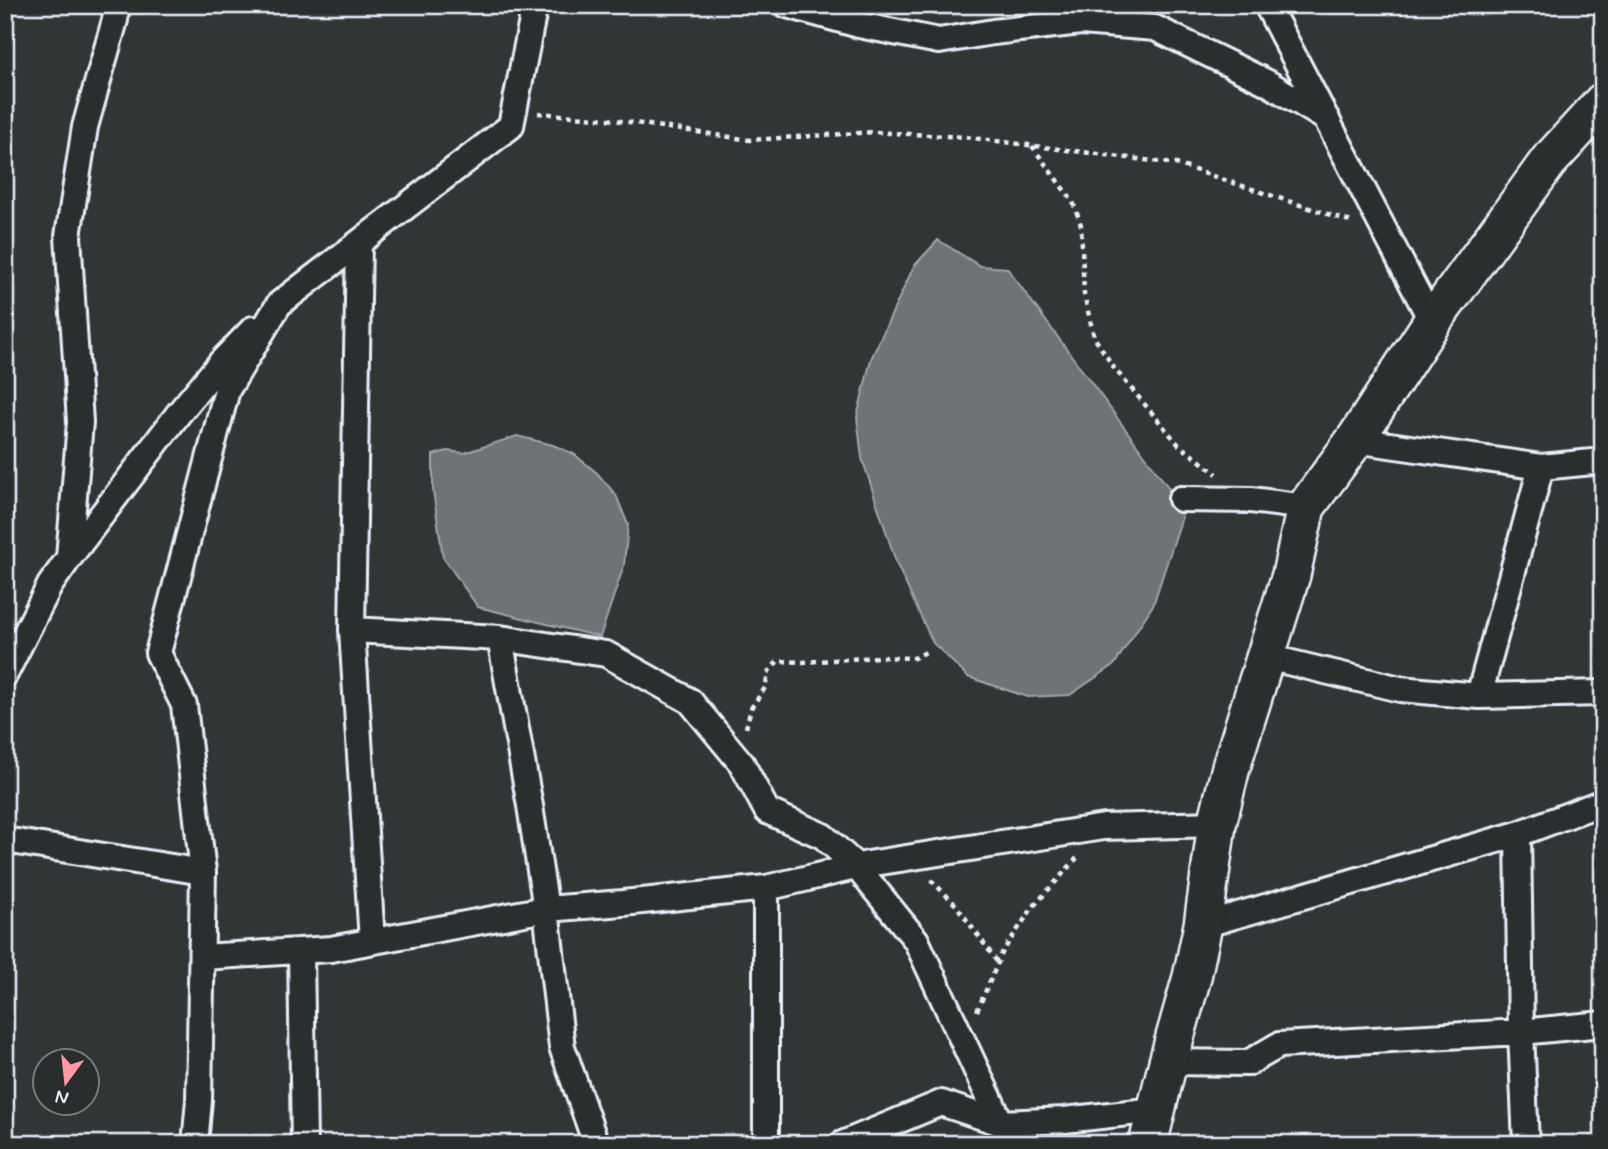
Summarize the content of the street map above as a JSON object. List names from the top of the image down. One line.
{"north":"bottom"}
